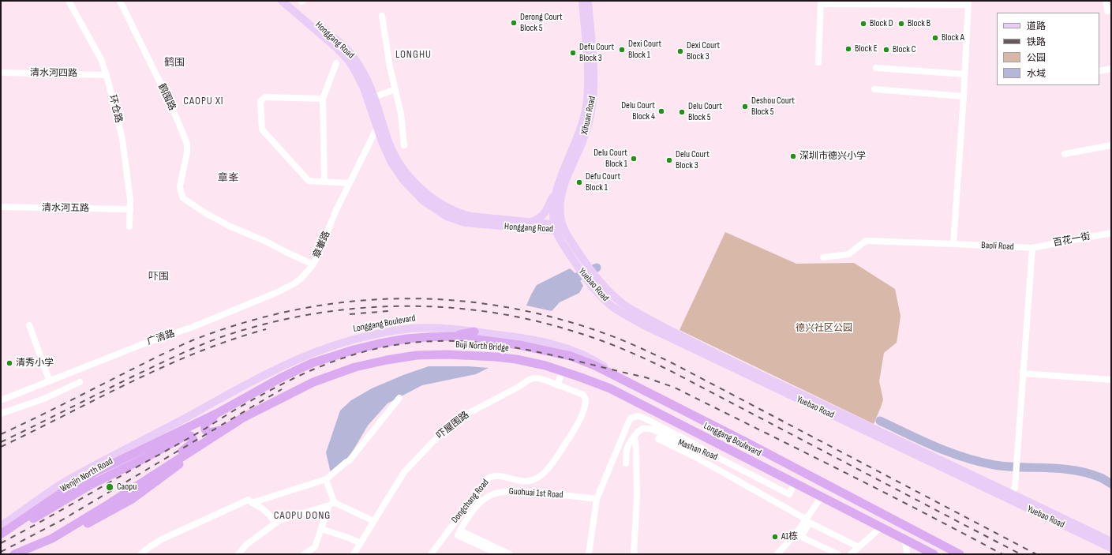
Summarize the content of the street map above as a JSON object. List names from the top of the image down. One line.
{"streets":{"highway":["Longgang Boulevard","Buji North Bridge","Wenjin North Road"],"main road":["Honggang Road","Xihuan Road","Yuebao Road"],"street":["清水河四路","鹤围路","环仓路","清水河五路","百花一街","章輋路","Baoli Road","广清路","吓屋围路","Mashan Road","Guohuai 1st Road","Dongchang Road"]},"crossings":[["Honggang Road","Xihuan Road"],["Honggang Road","章輋路"],["Honggang Road","Yuebao Road"],["清水河四路","环仓路"],["鹤围路","章輋路"],["环仓路","清水河五路"],["Xihuan Road","Yuebao Road"],["百花一街","Baoli Road"],["章輋路","广清路"],["Longgang Boulevard","Buji North Bridge"],["Longgang Boulevard","Mashan Road"],["Longgang Boulevard","Wenjin North Road"],["吓屋围路","Dongchang Road"]],"districts":["LONGHU","鹤围","CAOPU XI","章峯","吓围","CAOPU DONG"],"parks":["德兴社区公园"],"places":["Derong Court Block 5","Block D","Block B","Block A","Block E","Dexi Court Block 1","Block C","Dexi Court Block 3","Defu Court Block 3","Deshou Court Block 5","Delu Court Block 4","Delu Court Block 5","深圳市德兴小学","Delu Court Block 1","Delu Court Block 3","Defu Court Block 1","清秀小学","Caopu","A1栋"],"legend":["道路","铁路","公园","水域"]}
